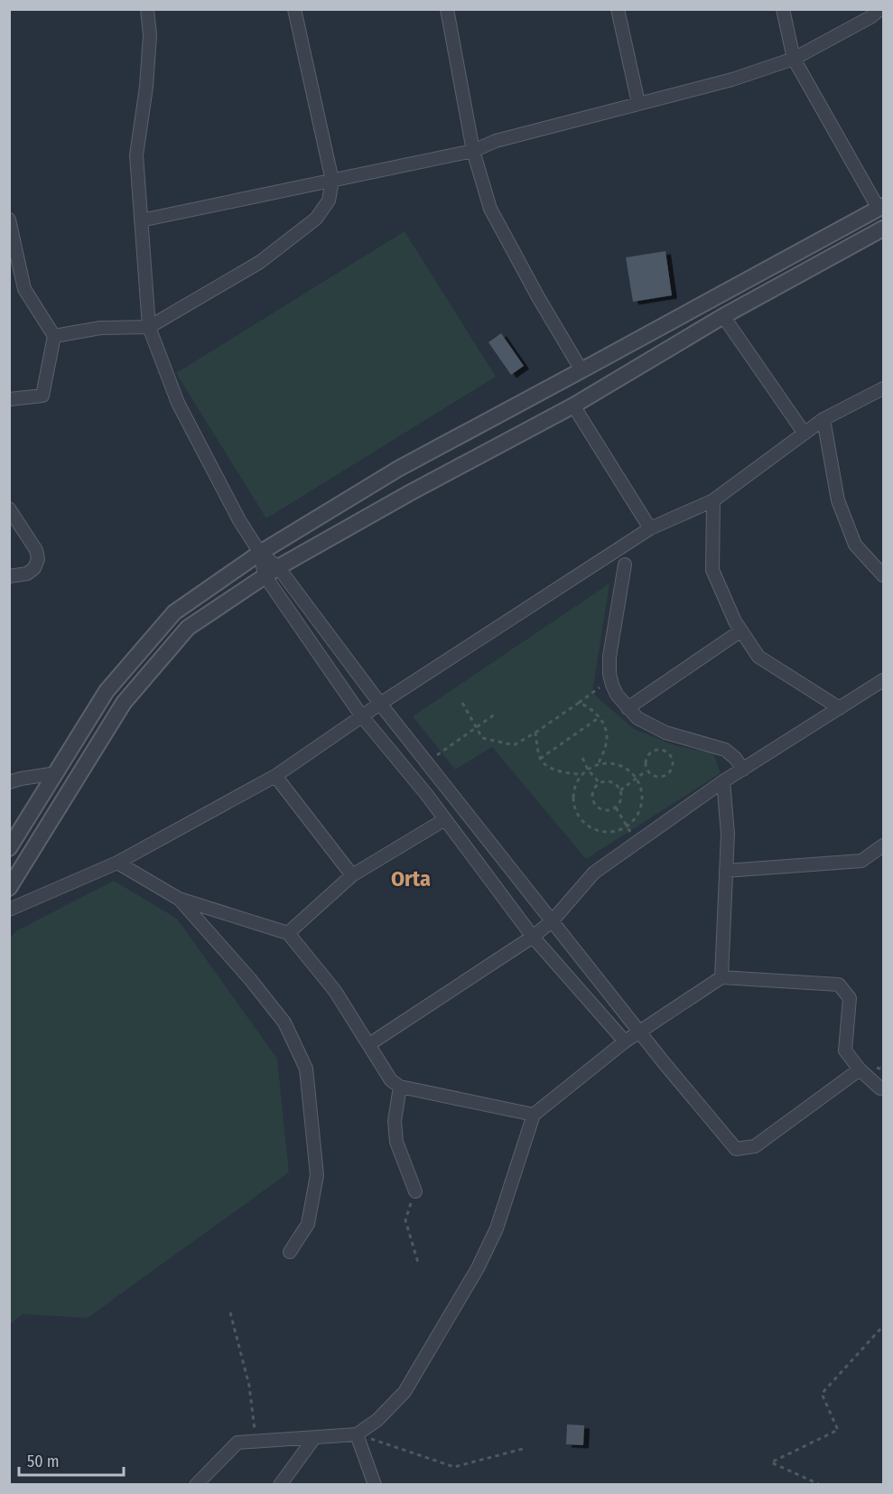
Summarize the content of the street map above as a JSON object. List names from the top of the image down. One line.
{"districts":["Orta"],"scale_bar":"50 m"}
